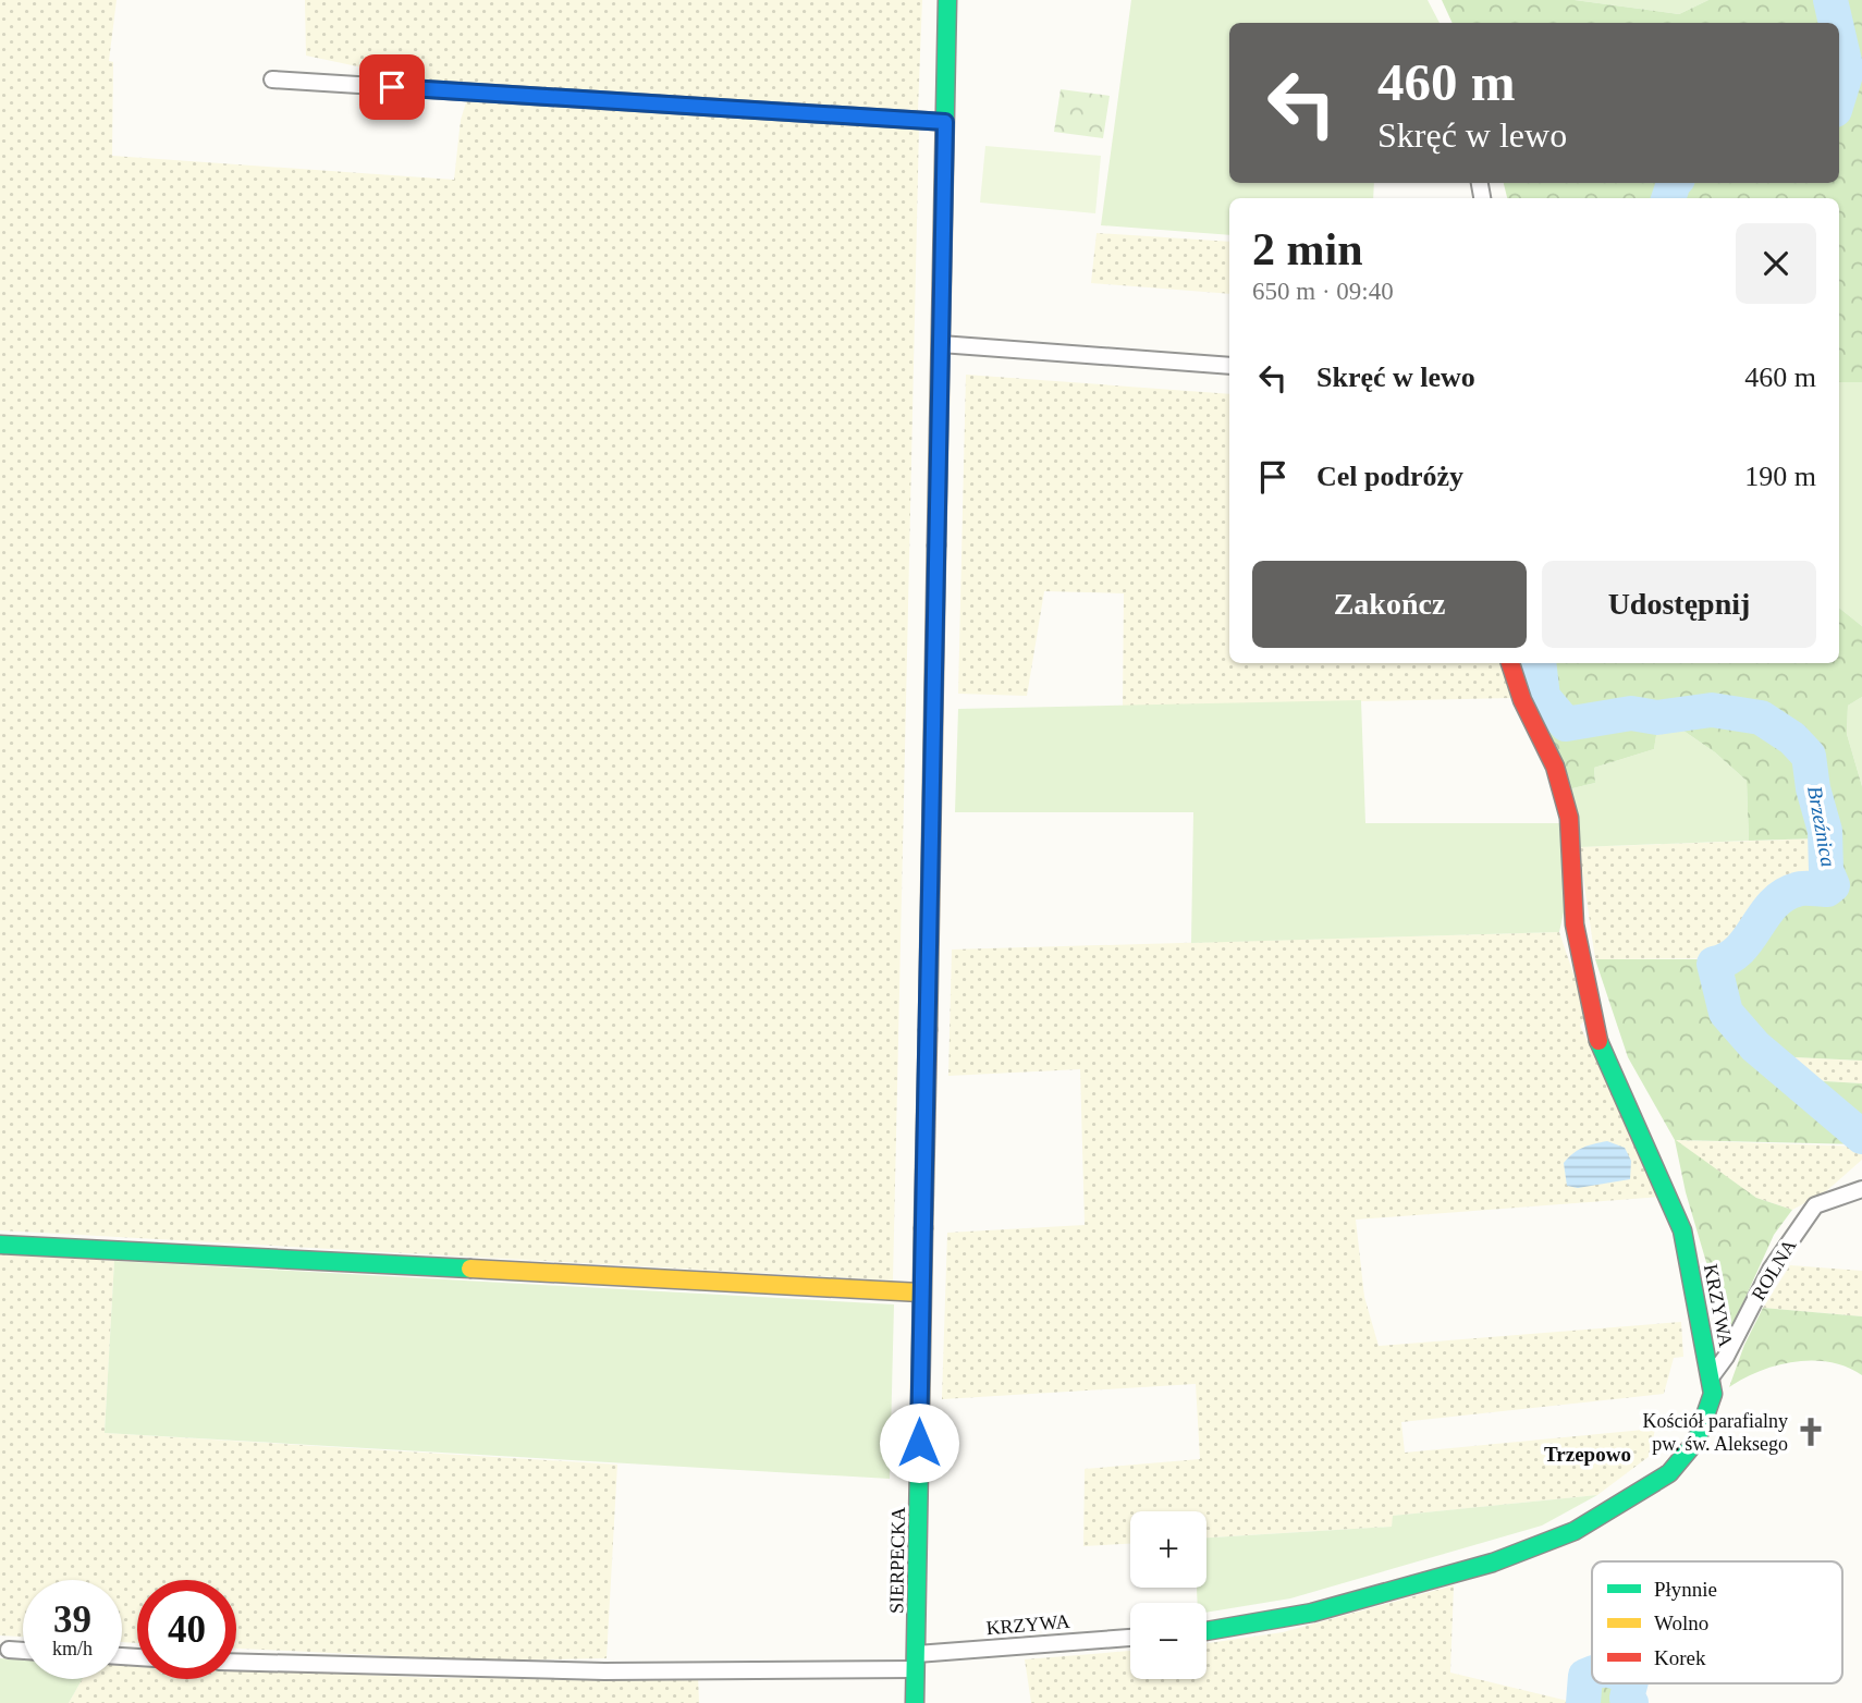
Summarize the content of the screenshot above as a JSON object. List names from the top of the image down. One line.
{"streets":{"street":["ROLNA","KRZYWA","SIERPECKA"]},"crossings":[["ROLNA","KRZYWA"],["KRZYWA","SIERPECKA"]],"districts":["Trzepowo"],"water":["Brzeźnica"],"places":{"church":["Kościół parafialny pw. św. Aleksego"]},"legend":["Płynnie","Wolno","Korek"],"page":{"turn":["460 m","Skręć w lewo"],"heading":["2 min","650 m · 09:40"],"list":[{"name":"Skręć w lewo","value":"460 m"},{"name":"Cel podróży","value":"190 m"}],"buttons":["Zakończ","Udostępnij"],"map_buttons":["+","−"],"speed":"39 km/h","limit":"40"}}
